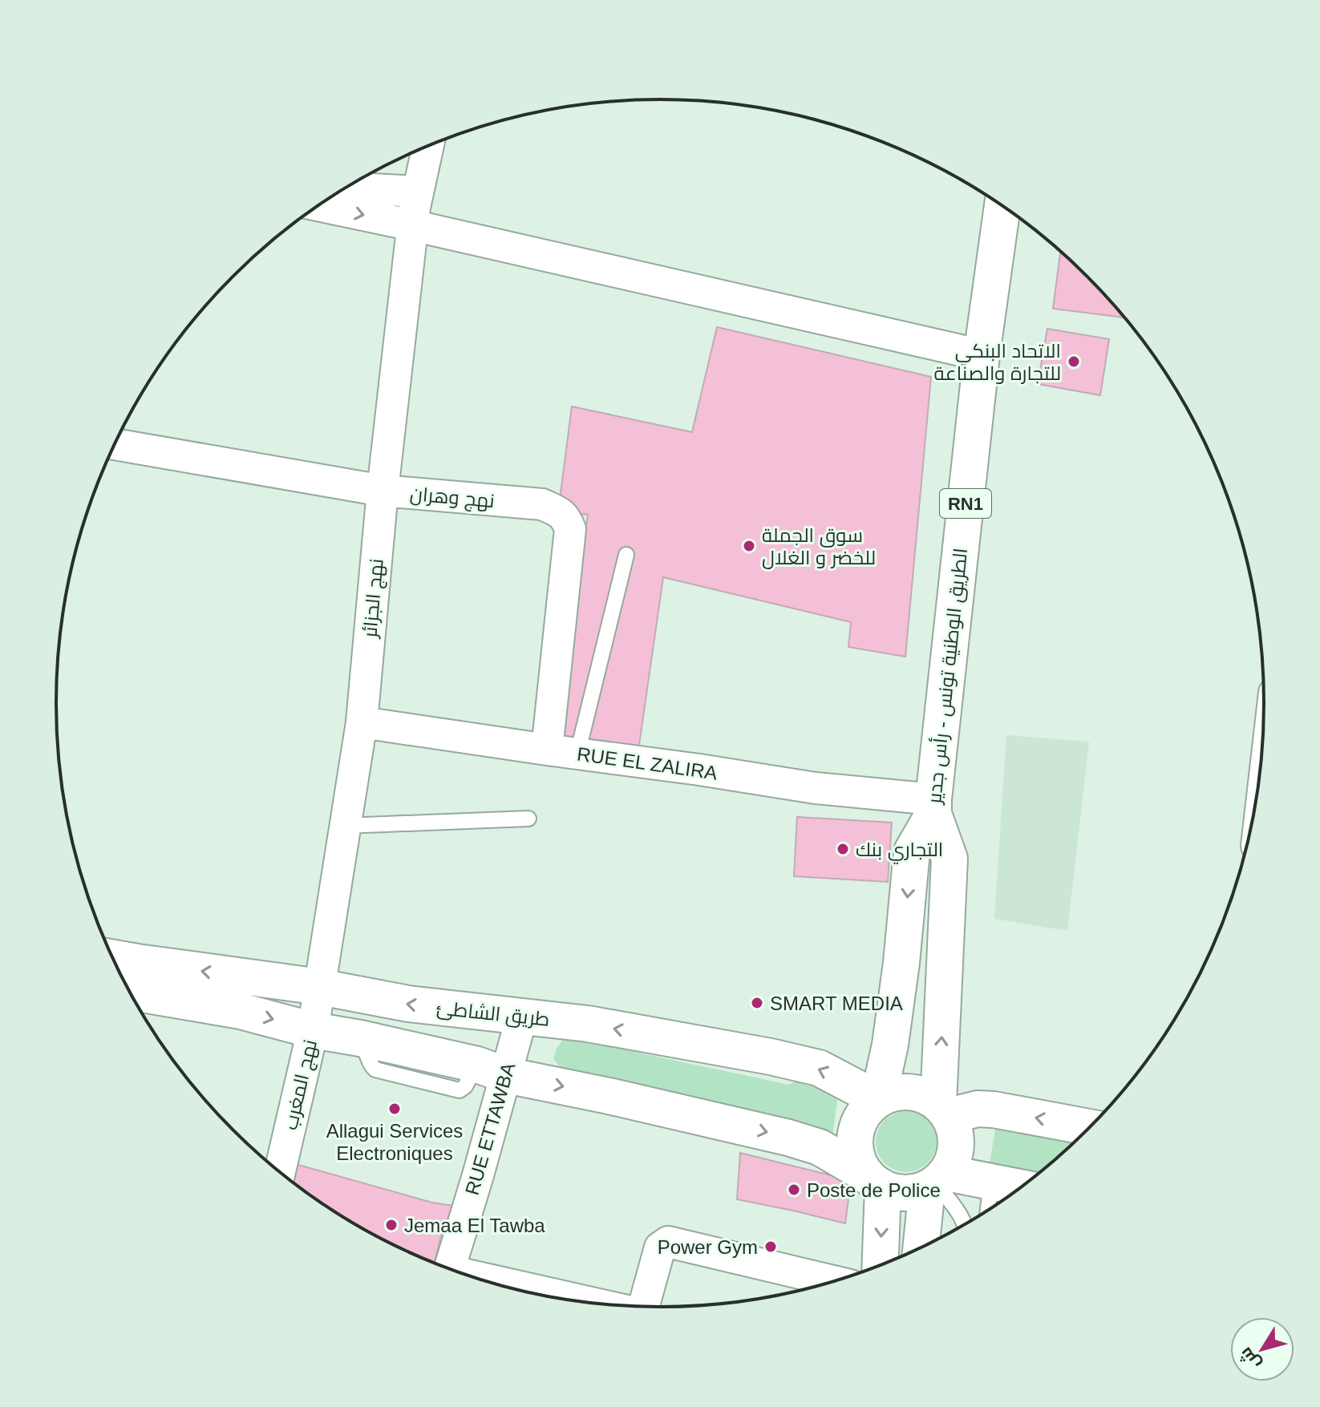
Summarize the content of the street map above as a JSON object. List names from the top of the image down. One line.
{"streets":{"street":["نهج وهران","RN1","نهج الجزائر","الطريق الوطنية تونس - رأس جدير","RUE EL ZALIRA","طريق الشاطئ","نهج المغرب","RUE ETTAWBA"]},"crossings":[["نهج وهران","نهج الجزائر"],["نهج وهران","RUE EL ZALIRA"],["RN1","الطريق الوطنية تونس - رأس جدير"],["RN1","طريق الشاطئ"],["نهج الجزائر","RUE EL ZALIRA"],["نهج الجزائر","طريق الشاطئ"],["نهج الجزائر","نهج المغرب"],["الطريق الوطنية تونس - رأس جدير","RUE EL ZALIRA"],["الطريق الوطنية تونس - رأس جدير","طريق الشاطئ"],["طريق الشاطئ","نهج المغرب"],["طريق الشاطئ","RUE ETTAWBA"]],"places":["الاتحاد البنكي للتجارة والصناعة","سوق الجملة للخضر و الغلال","التجاري بنك","SMART MEDIA","Allagui Services Electroniques","Poste de Police","Jemaa El Tawba","Power Gym"],"north":"bottom left"}
